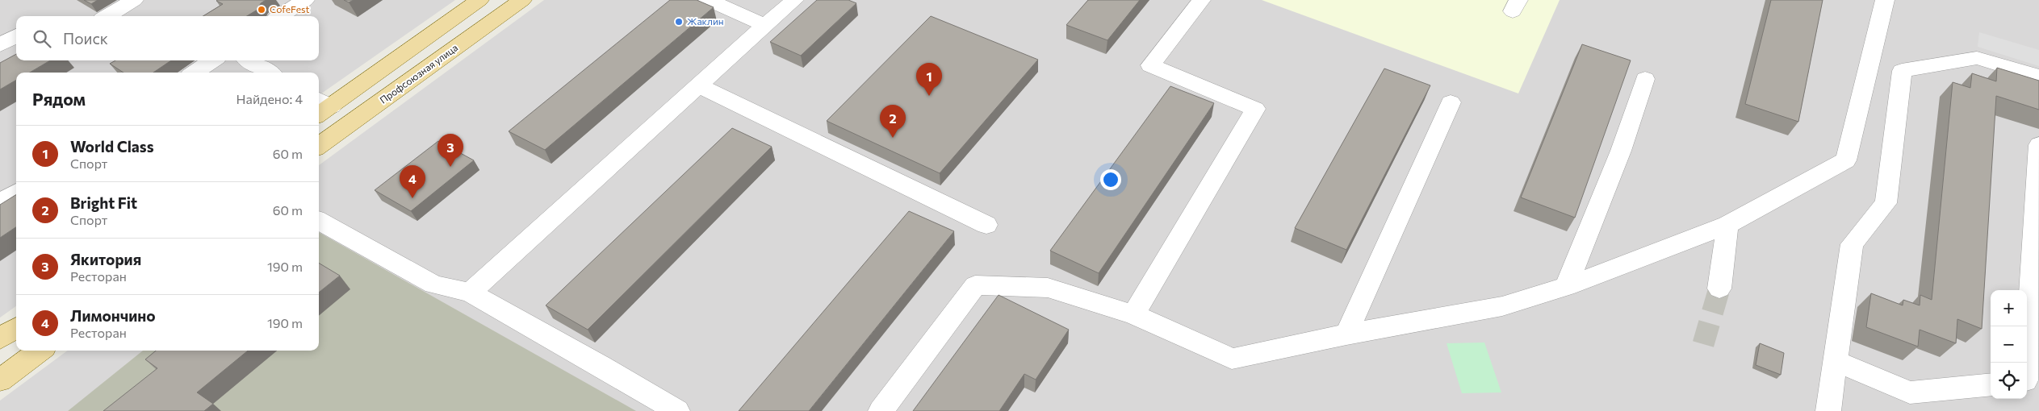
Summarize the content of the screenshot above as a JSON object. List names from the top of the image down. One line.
{"streets":{"main road":["Профсоюзная улица"]},"places":["CofeFest","Жаклин"],"page":{"search":"Поиск","pins":["1","2","3","4"],"heading":["Рядом","Найдено: 4"],"list":[{"mark":"1","name":"World Class","note":"Спорт","value":"60 m"},{"mark":"2","name":"Bright Fit","note":"Спорт","value":"60 m"},{"mark":"3","name":"Якитория","note":"Ресторан","value":"190 m"},{"mark":"4","name":"Лимончино","note":"Ресторан","value":"190 m"}],"map_buttons":["+","−"]}}
